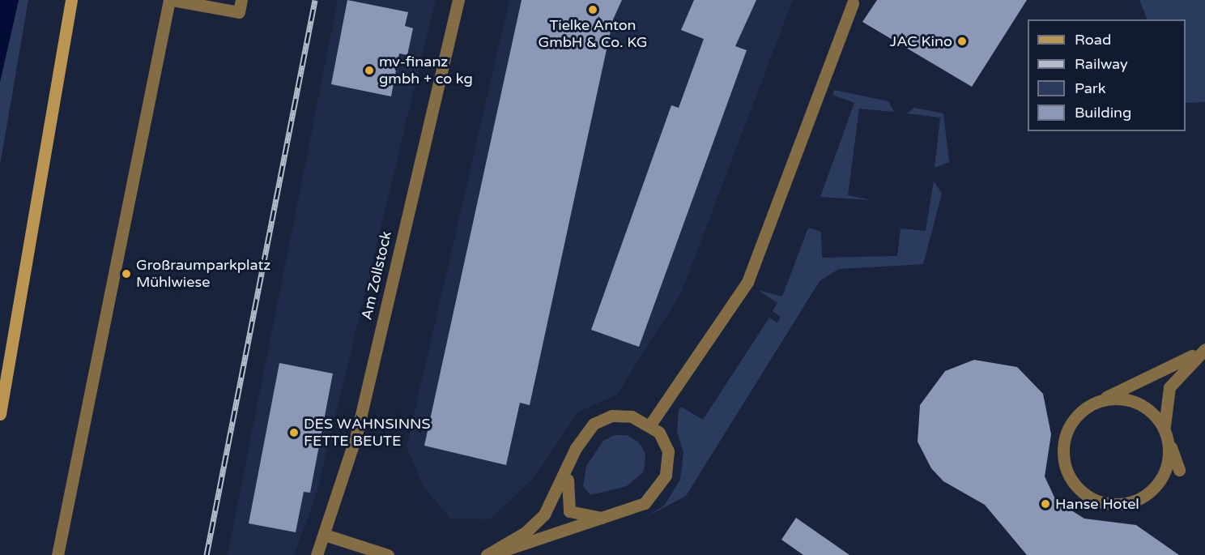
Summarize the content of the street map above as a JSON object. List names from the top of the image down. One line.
{"streets":{"street":["Am Zollstock"]},"places":["Tielke Anton GmbH & Co. KG","JAC Kino","mv-finanz gmbh + co kg","Großraumparkplatz Mühlwiese","DES WAHNSINNS FETTE BEUTE","Hanse Hotel"],"legend":["Road","Railway","Park","Building"]}
